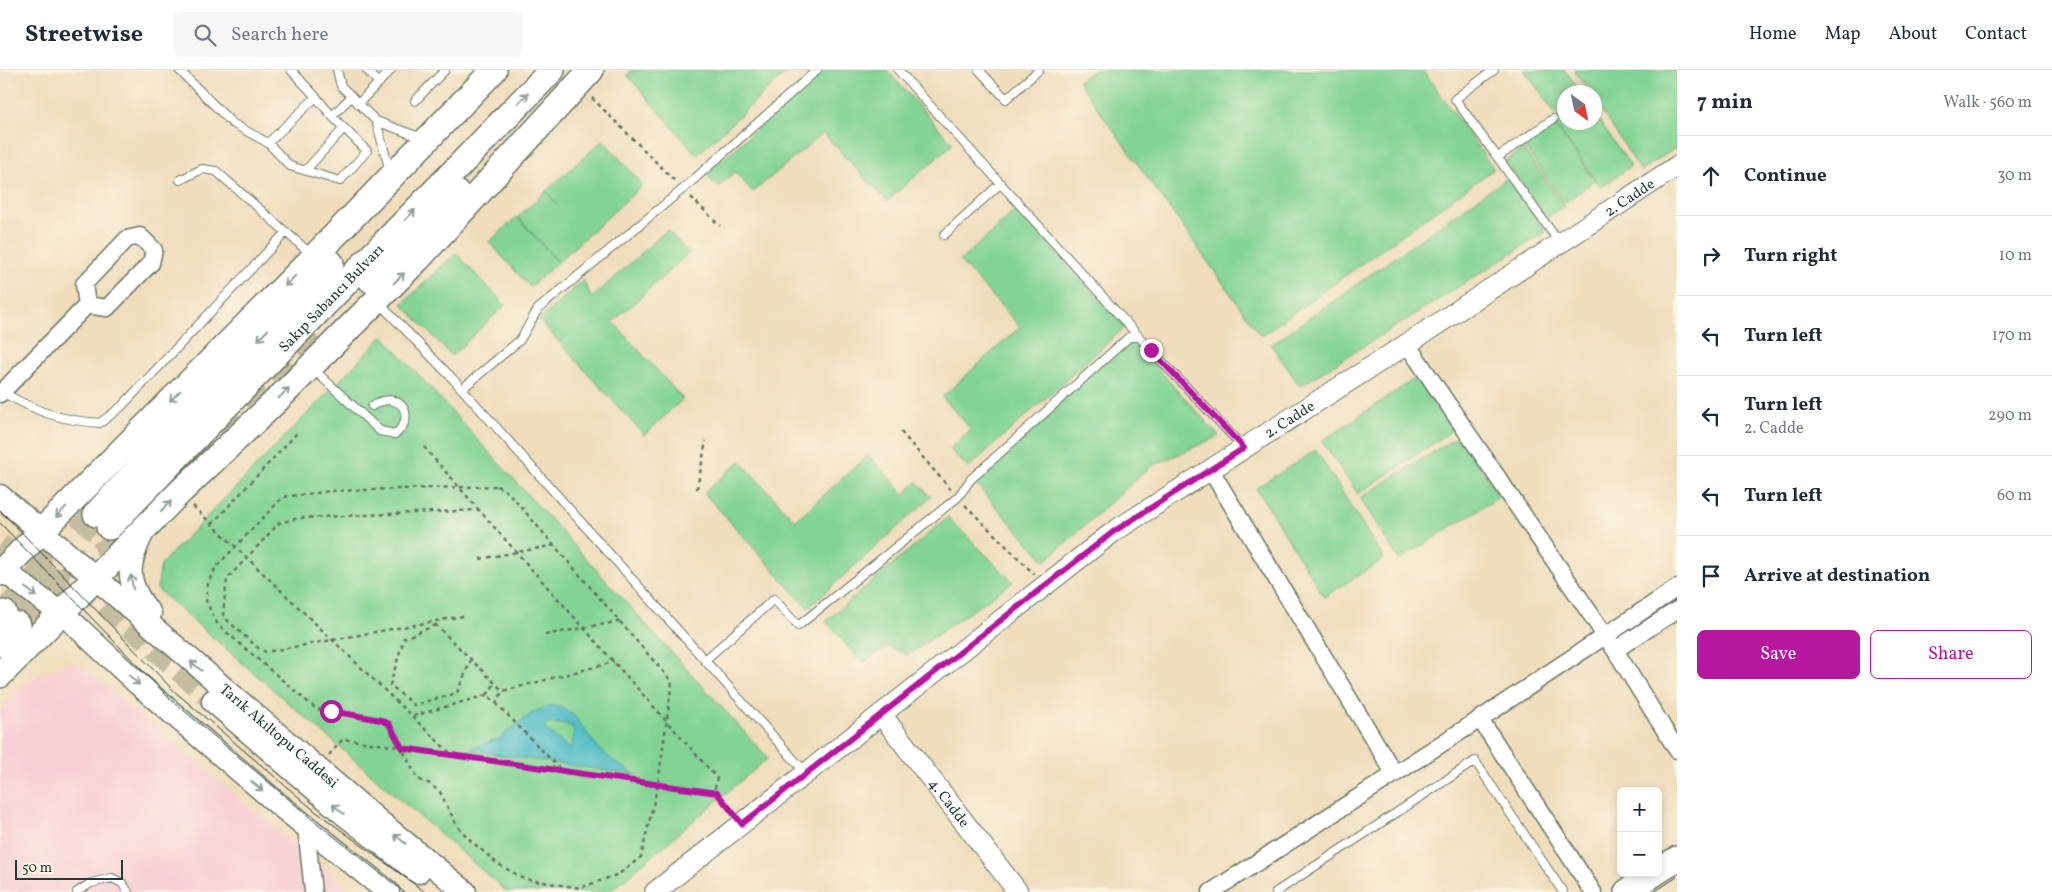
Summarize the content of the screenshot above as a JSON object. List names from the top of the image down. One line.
{"streets":{"main road":["Sakıp Sabancı Bulvarı","Tarık Akıltopu Caddesi"],"street":["2. Cadde","4. Cadde"]},"crossings":[["2. Cadde","4. Cadde"]],"scale_bar":"50 m","north":"bottom right","page":{"header":"Streetwise","search":"Search here","nav":["Home","Map","About","Contact"],"heading":["7 min","Walk · 560 m"],"list":[["Continue","30 m"],["Turn right","10 m"],["Turn left","170 m"],["Turn left","2. Cadde","290 m"],["Turn left","60 m"],"Arrive at destination"],"buttons":["Save","Share"],"map_buttons":["+","−"],"scale":"50 m"}}
